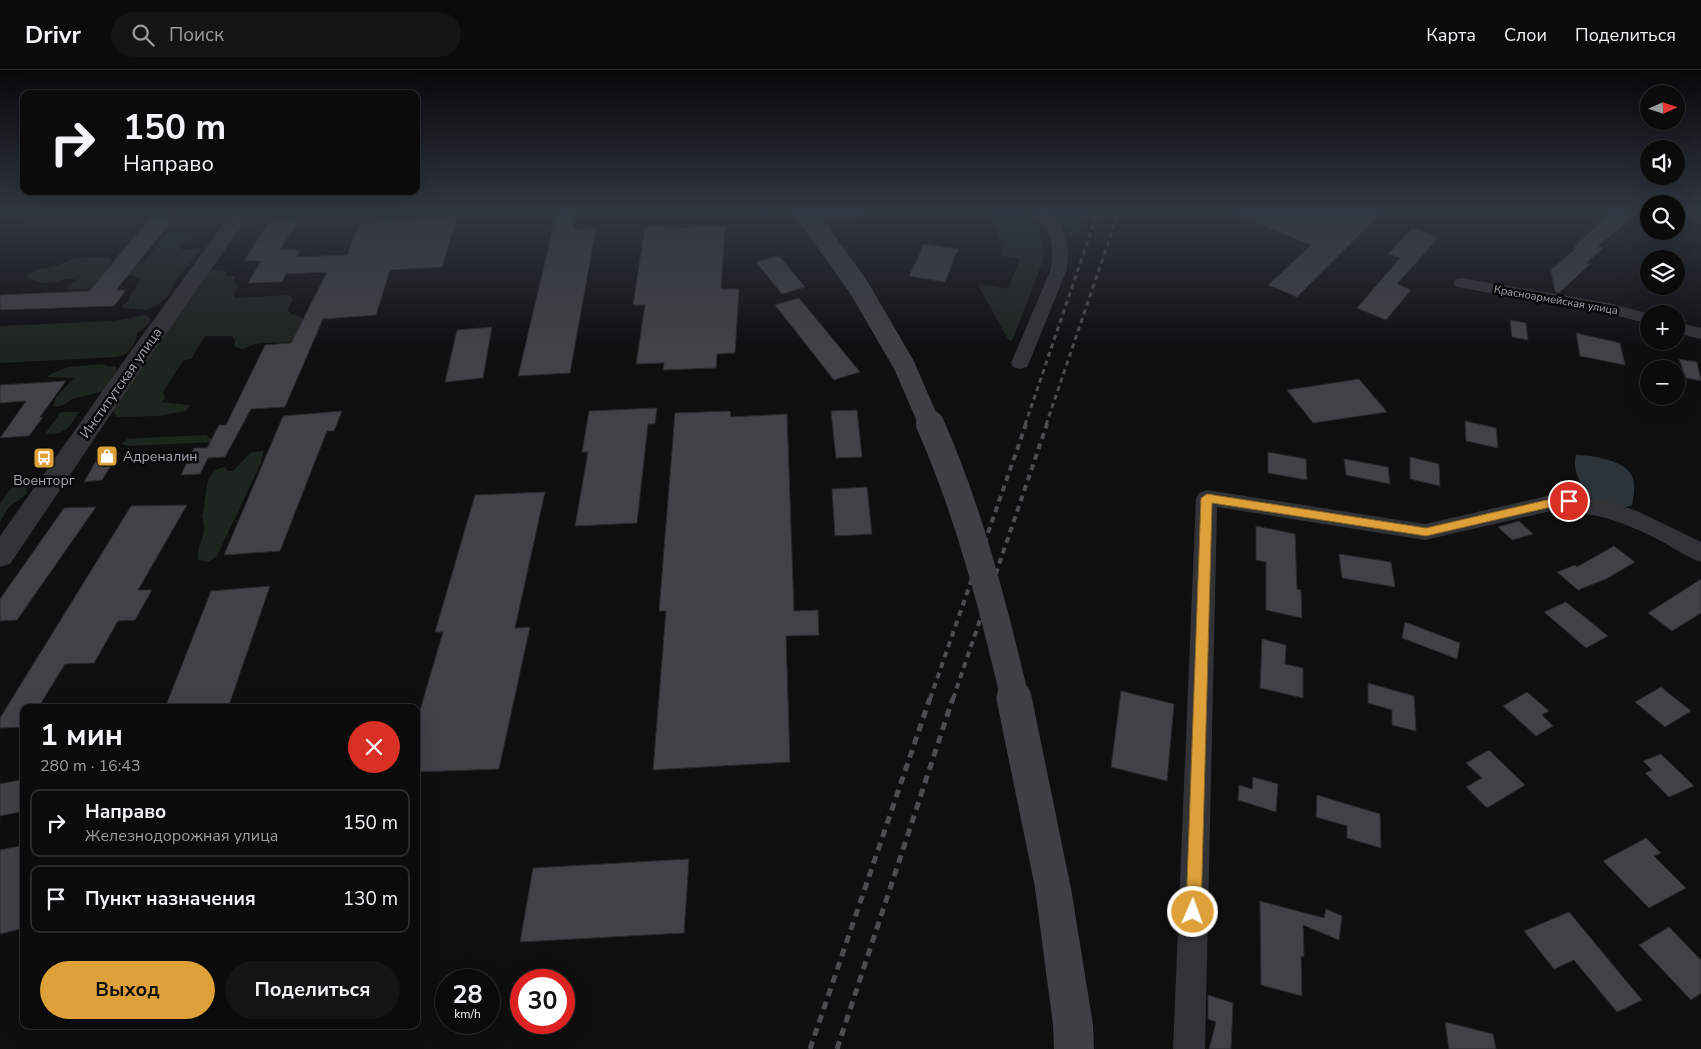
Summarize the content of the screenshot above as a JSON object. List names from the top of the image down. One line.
{"streets":{"street":["Красноармейская улица","Институтская улица"]},"places":{"shop":["Адреналин"],"bus stop":["Военторг"]},"north":"right","page":{"header":"Drivr","search":"Поиск","nav":["Карта","Слои","Поделиться"],"map_buttons":["+","−"],"turn":["150 m","Направо"],"heading":["1 мин","280 m · 16:43"],"list":[{"name":"Направо","note":"Железнодорожная улица","value":"150 m"},{"name":"Пункт назначения","value":"130 m"}],"buttons":["Выход","Поделиться"],"speed":"28 km/h","limit":"30"}}
